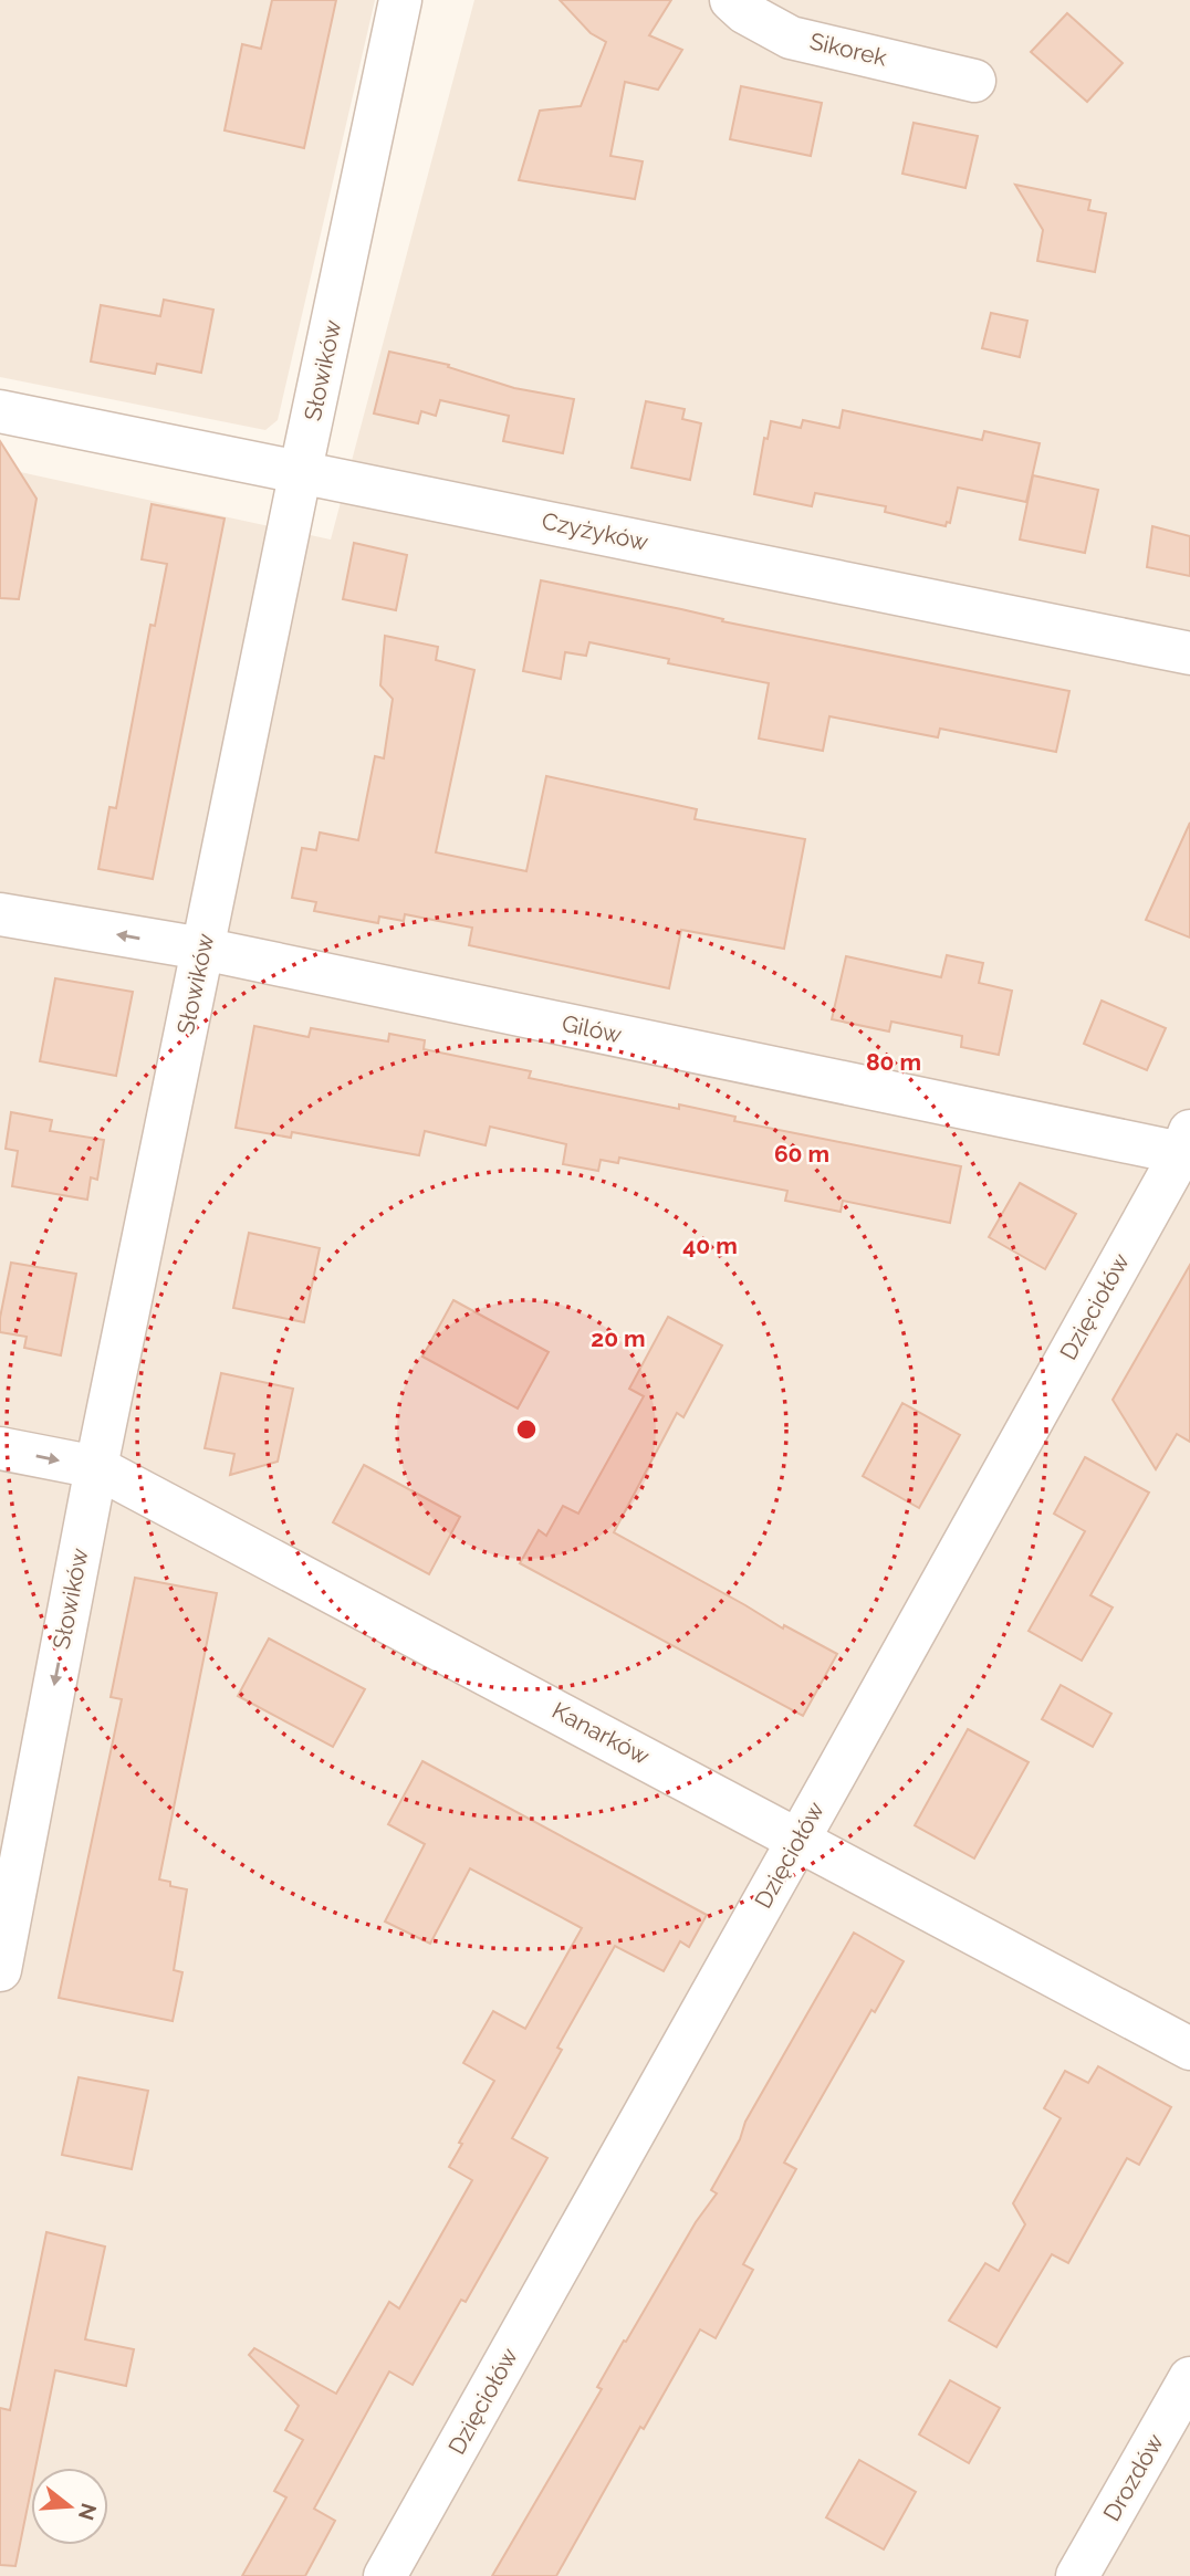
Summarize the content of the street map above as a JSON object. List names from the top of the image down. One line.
{"streets":{"street":["Sikorek","Słowików","Czyżyków","Gilów","Dzięciołów","Kanarków","Drozdów"]},"crossings":[["Słowików","Czyżyków"],["Słowików","Gilów"],["Słowików","Kanarków"],["Gilów","Dzięciołów"],["Dzięciołów","Kanarków"]],"north":"right","rings":["80 m","60 m","40 m","20 m"]}
